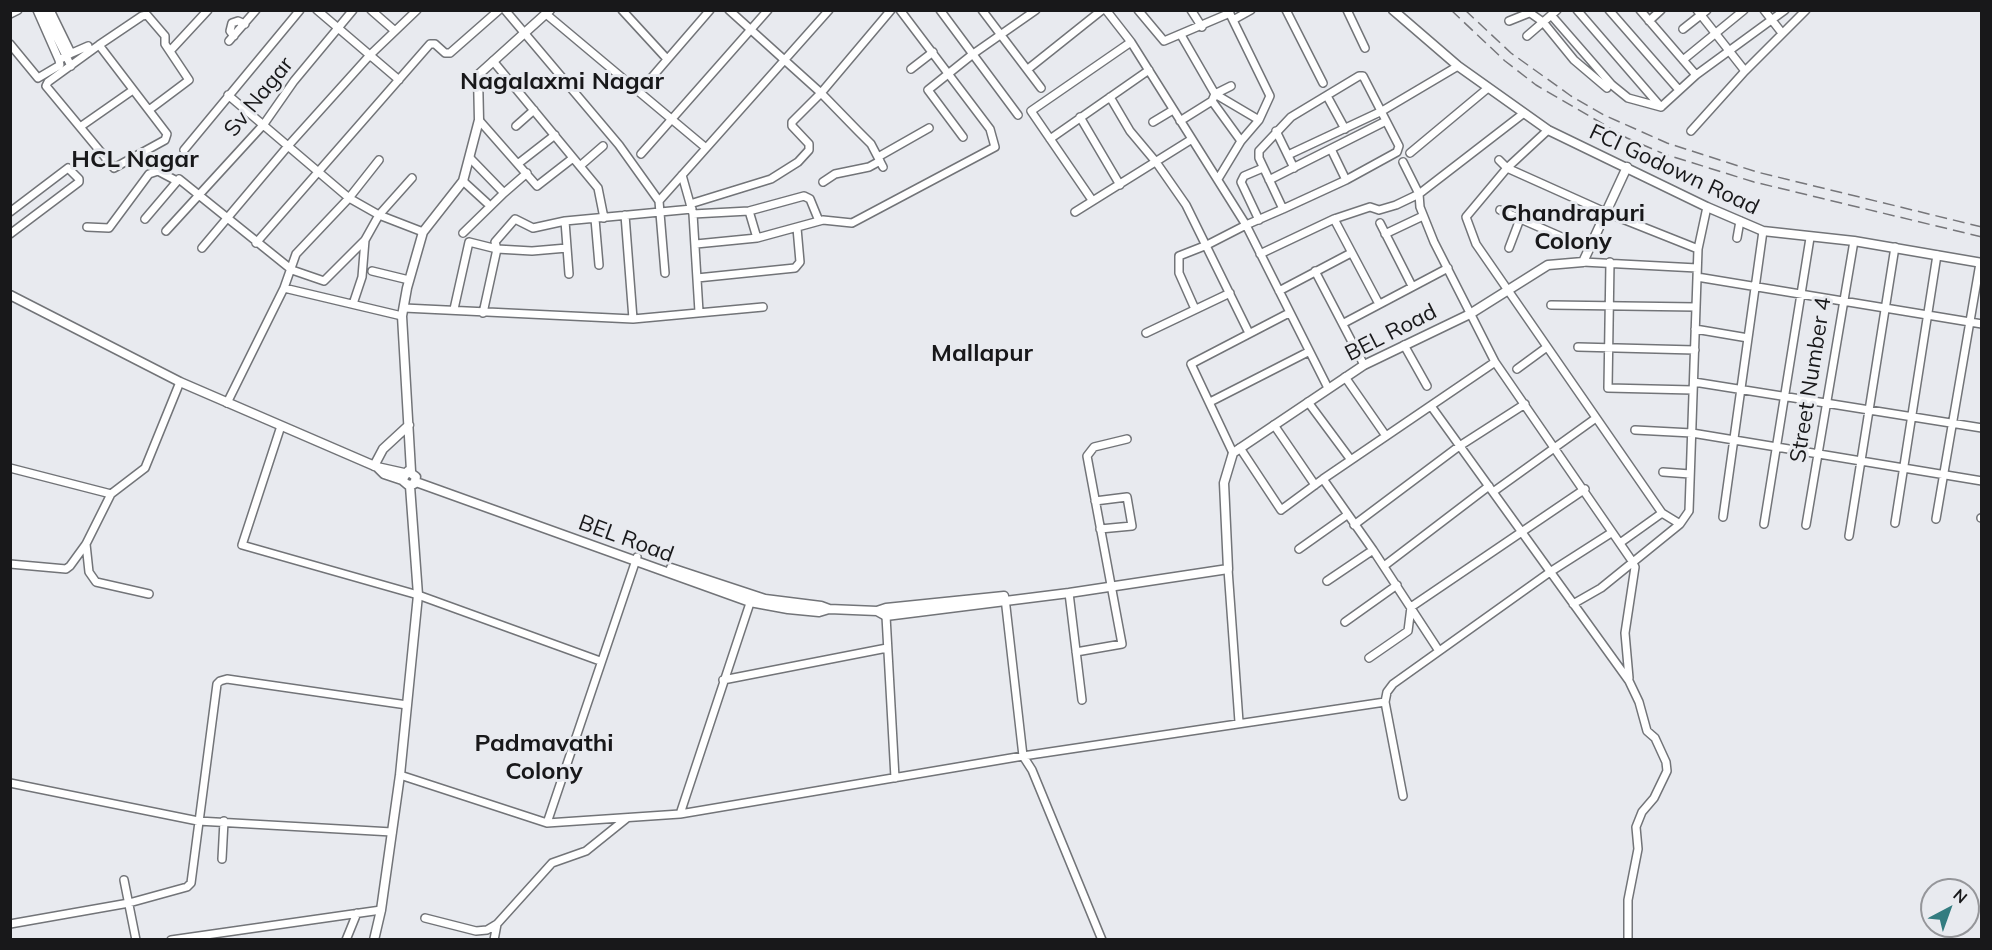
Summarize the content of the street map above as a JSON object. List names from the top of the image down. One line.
{"streets":{"street":["Sv Nagar","FCI Godown Road","BEL Road","Street Number 4"]},"crossings":[["FCI Godown Road","Street Number 4"]],"districts":["Nagalaxmi Nagar","HCL Nagar","Chandrapuri Colony","Mallapur","Padmavathi Colony"],"north":"top right"}
